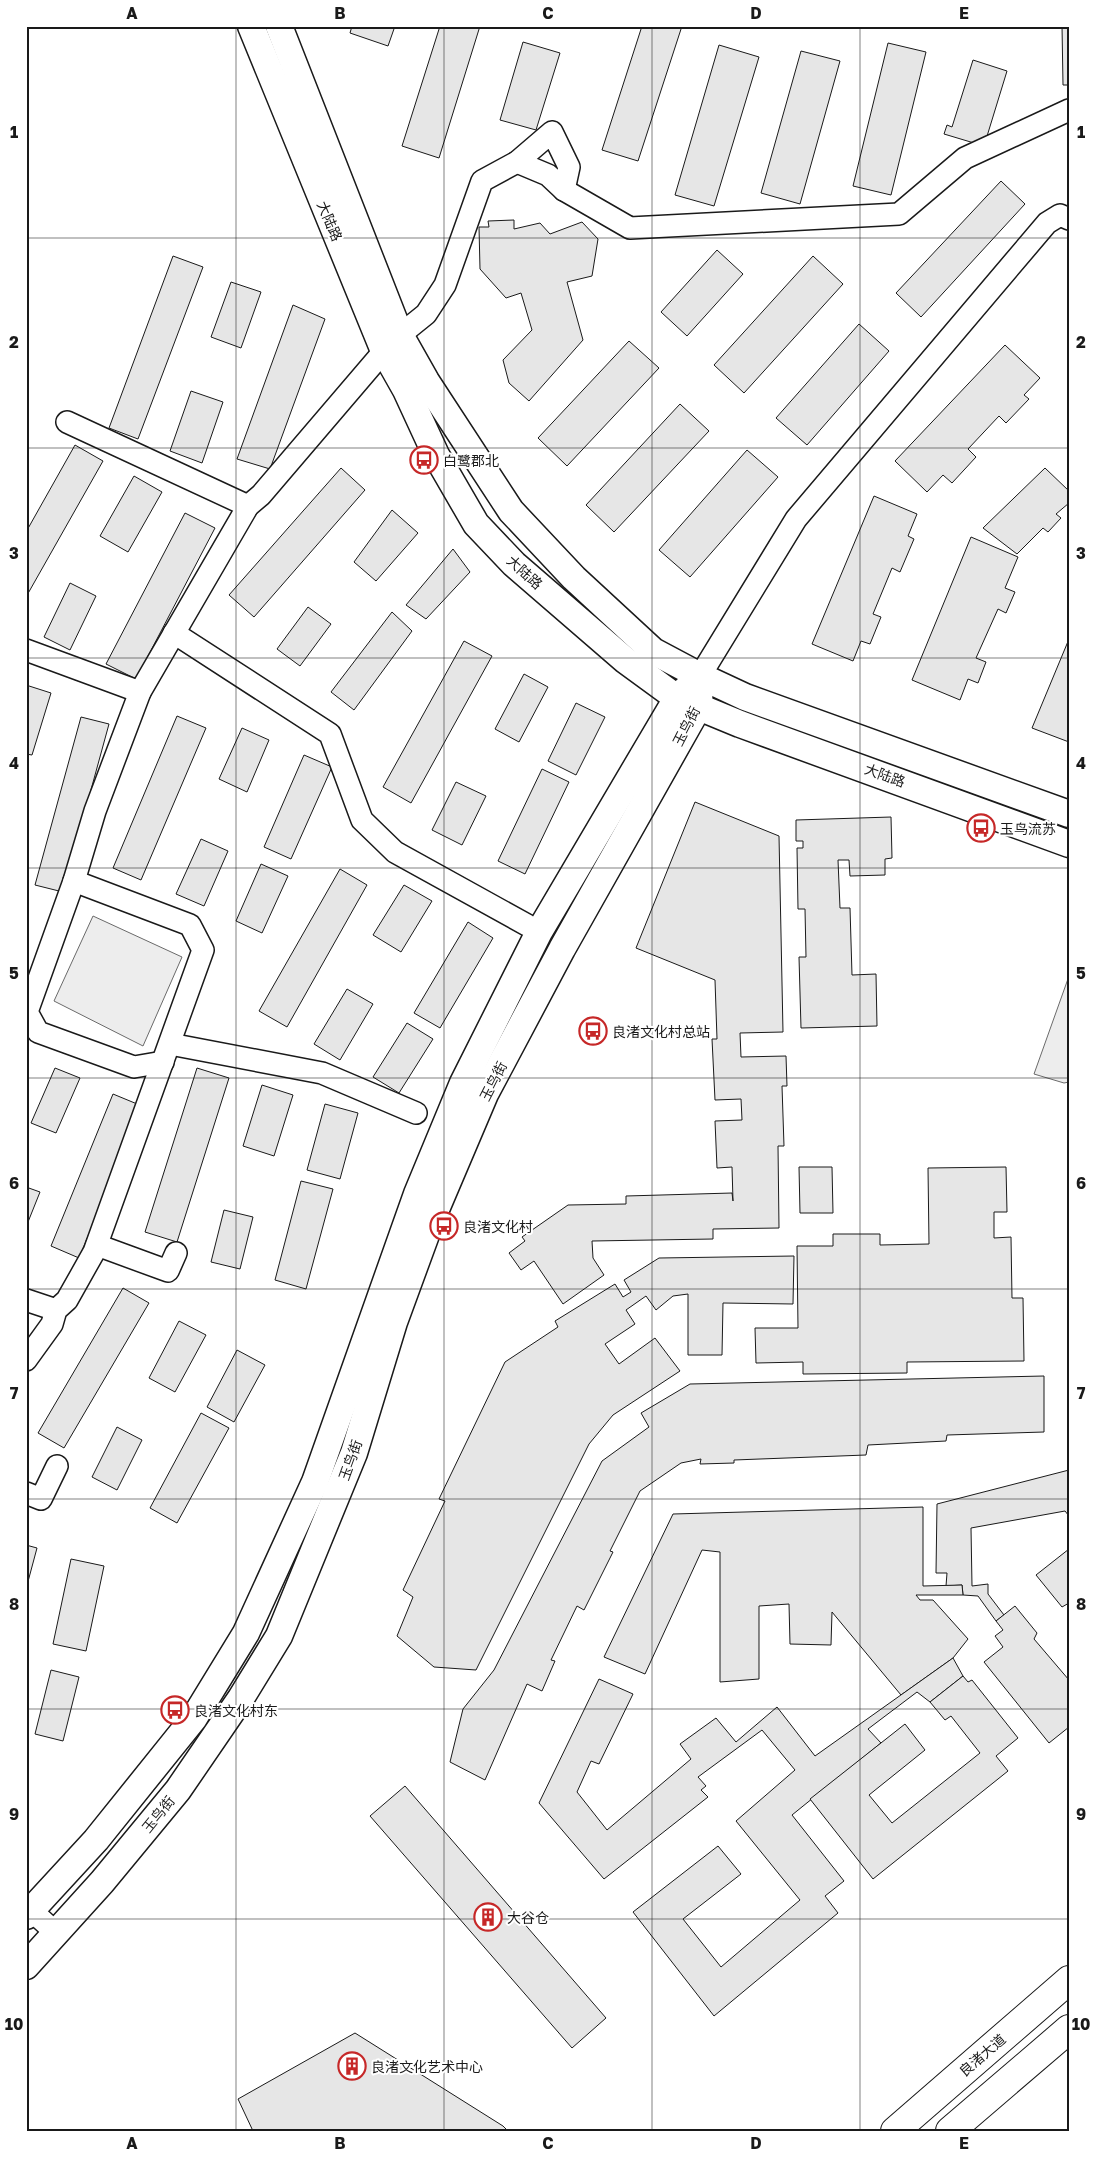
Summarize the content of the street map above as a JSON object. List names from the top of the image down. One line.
{"streets":{"highway":["良渚大道"],"main road":["大陆路","玉鸟街"]},"crossings":[["大陆路","玉鸟街"]],"places":{"bus stop":["白鹭郡北","玉鸟流苏","良渚文化村总站","良渚文化村","良渚文化村东"],"building":["大谷仓","良渚文化艺术中心"]},"grid":{"columns":["A","B","C","D","E"],"rows":["1","2","3","4","5","6","7","8","9","10"]}}
